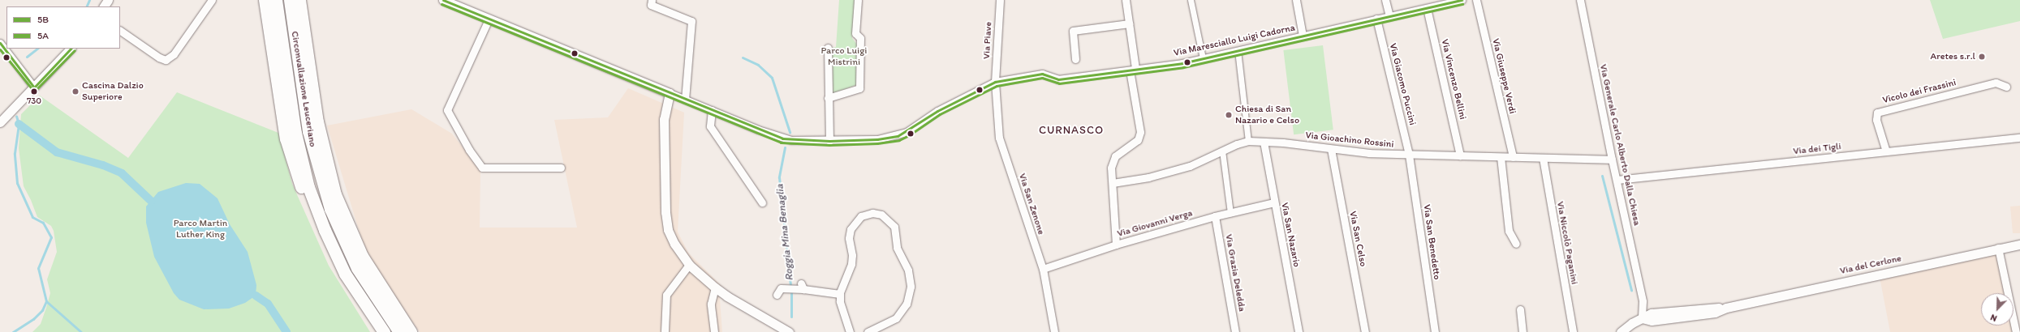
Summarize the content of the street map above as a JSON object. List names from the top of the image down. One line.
{"streets":{"highway":["Circonvallazione Leuceriano"],"street":["Via Piave","Via Maresciallo Luigi Cadorna","Via Giuseppe Verdi","Via Vincenzo Bellini","Via Giacomo Puccini","Vicolo dei Frassini","Via Gioachino Rossini","Via Generale Carlo Alberto Dalla Chiesa","Via dei Tigli","Via San Zenone","Via Giovanni Verga","Via San Nazario","Via San Celso","Via San Benedetto","Via Niccolò Paganini","Via del Cerlone","Via Grazia Deledda"]},"crossings":[["Via Piave","Via Maresciallo Luigi Cadorna"],["Via Piave","Via San Zenone"],["Via Maresciallo Luigi Cadorna","Via Vincenzo Bellini"],["Via Maresciallo Luigi Cadorna","Via Giacomo Puccini"],["Via Maresciallo Luigi Cadorna","Via San Zenone"],["Via Giuseppe Verdi","Via Gioachino Rossini"],["Via Vincenzo Bellini","Via Gioachino Rossini"],["Via Giacomo Puccini","Via Gioachino Rossini"],["Via Giacomo Puccini","Via San Benedetto"],["Vicolo dei Frassini","Via dei Tigli"],["Via Gioachino Rossini","Via Generale Carlo Alberto Dalla Chiesa"],["Via Gioachino Rossini","Via San Nazario"],["Via Gioachino Rossini","Via San Celso"],["Via Gioachino Rossini","Via San Benedetto"],["Via Gioachino Rossini","Via Niccolò Paganini"],["Via Generale Carlo Alberto Dalla Chiesa","Via dei Tigli"],["Via Generale Carlo Alberto Dalla Chiesa","Via del Cerlone"],["Via San Zenone","Via Giovanni Verga"],["Via Giovanni Verga","Via San Nazario"],["Via Giovanni Verga","Via Grazia Deledda"]],"districts":["CURNASCO"],"water":["Roggia Mina Benaglia"],"parks":["Parco Luigi Mistrini","Parco Martin Luther King"],"places":["Aretes s.r.l","730","Cascina Dalzio Superiore","Chiesa di San Nazario e Celso"],"lines":["transit line 5B","transit line 5A"],"legend":["5B","5A"],"north":"bottom left"}
